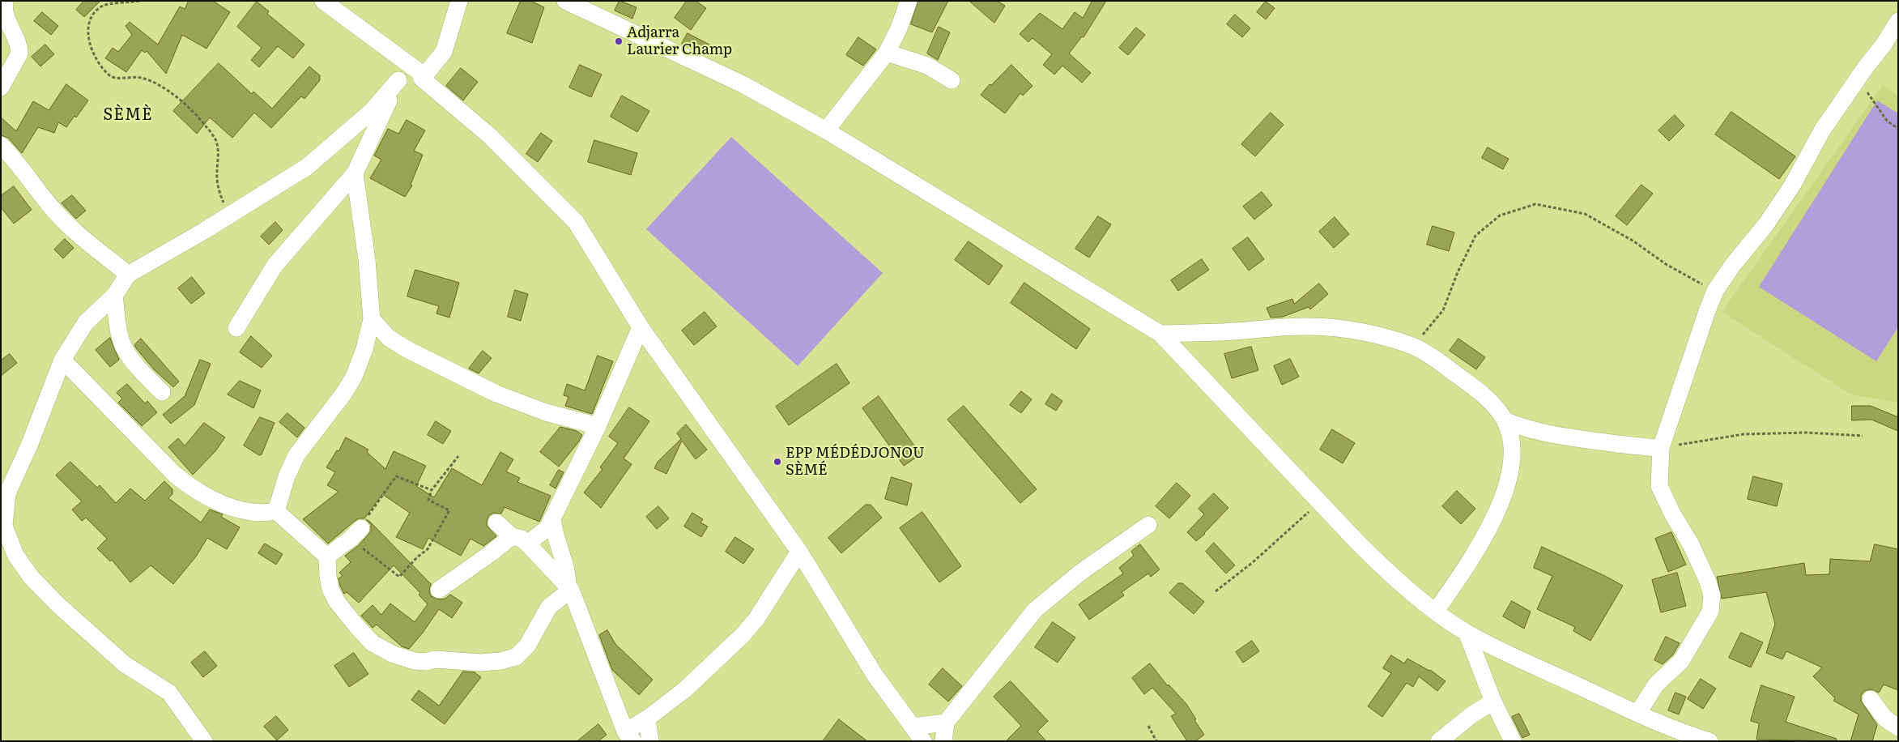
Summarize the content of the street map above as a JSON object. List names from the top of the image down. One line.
{"districts":["SÈMÈ"],"places":["Adjarra Laurier Champ","EPP MÉDÉDJONOU SÈMÉ"]}
